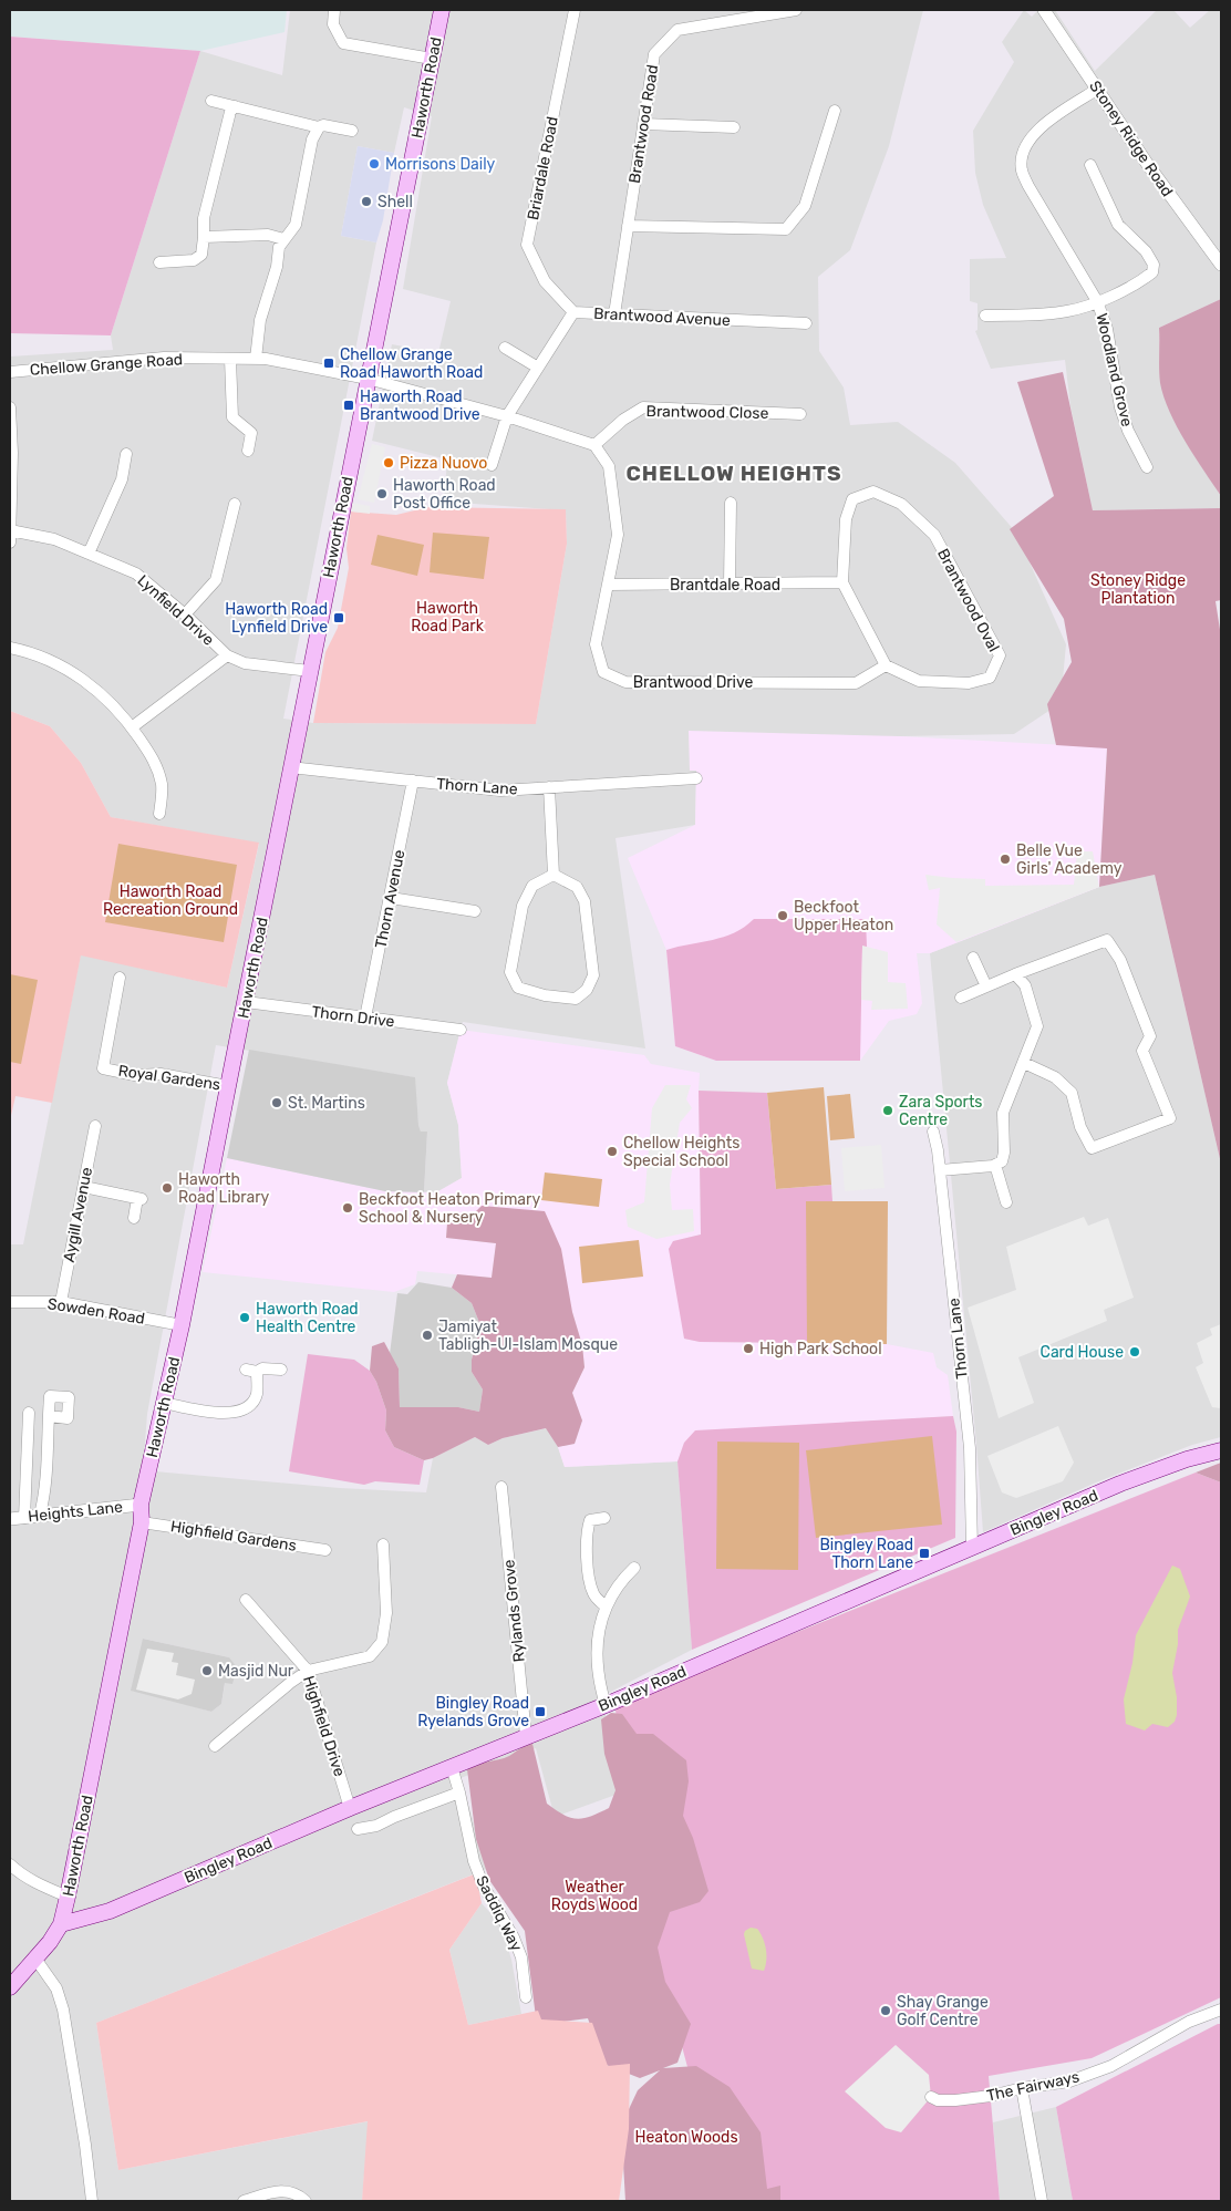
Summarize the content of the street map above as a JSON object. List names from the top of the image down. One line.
{"streets":{"main road":["Haworth Road","Bingley Road"],"street":["Brantwood Road","Stoney Ridge Road","Briardale Road","Brantwood Avenue","Chellow Grange Road","Woodland Grove","Brantwood Close","Brantdale Road","Brantwood Oval","Lynfield Drive","Brantwood Drive","Thorn Lane","Thorn Avenue","Thorn Drive","Royal Gardens","Aygill Avenue","Sowden Road","Heights Lane","Highfield Gardens","Rylands Grove","Highfield Drive","Saddiq Way","The Fairways"]},"crossings":[["Haworth Road","Chellow Grange Road"],["Haworth Road","Lynfield Drive"],["Haworth Road","Thorn Lane"],["Haworth Road","Thorn Drive"],["Haworth Road","Royal Gardens"],["Haworth Road","Sowden Road"],["Haworth Road","Heights Lane"],["Haworth Road","Bingley Road"],["Haworth Road","Highfield Gardens"],["Brantwood Road","Brantwood Avenue"],["Stoney Ridge Road","Woodland Grove"],["Briardale Road","Brantwood Avenue"],["Brantwood Close","Brantwood Drive"],["Brantdale Road","Brantwood Oval"],["Brantdale Road","Brantwood Drive"],["Brantwood Oval","Brantwood Drive"],["Thorn Lane","Thorn Avenue"],["Thorn Lane","Bingley Road"],["Thorn Avenue","Thorn Drive"],["Aygill Avenue","Sowden Road"],["Bingley Road","Rylands Grove"],["Bingley Road","Highfield Drive"],["Bingley Road","Saddiq Way"]],"districts":["CHELLOW HEIGHTS"],"parks":["Stoney Ridge Plantation","Haworth Road Park","Haworth Road Recreation Ground","Weather Royds Wood","Heaton Woods"],"places":{"other":["Morrisons Daily","Shell","Pizza Nuovo","Haworth Road Post Office","Belle Vue Girls' Academy","Beckfoot Upper Heaton","St. Martins","Zara Sports Centre","Chellow Heights Special School","Haworth Road Library","Beckfoot Heaton Primary School & Nursery","Haworth Road Health Centre","Jamiyat Tabligh-Ul-Islam Mosque","High Park School","Card House","Masjid Nur","Shay Grange Golf Centre"],"transit":["Chellow Grange Road Haworth Road","Haworth Road Brantwood Drive","Haworth Road Lynfield Drive","Bingley Road Thorn Lane","Bingley Road Ryelands Grove"]}}
